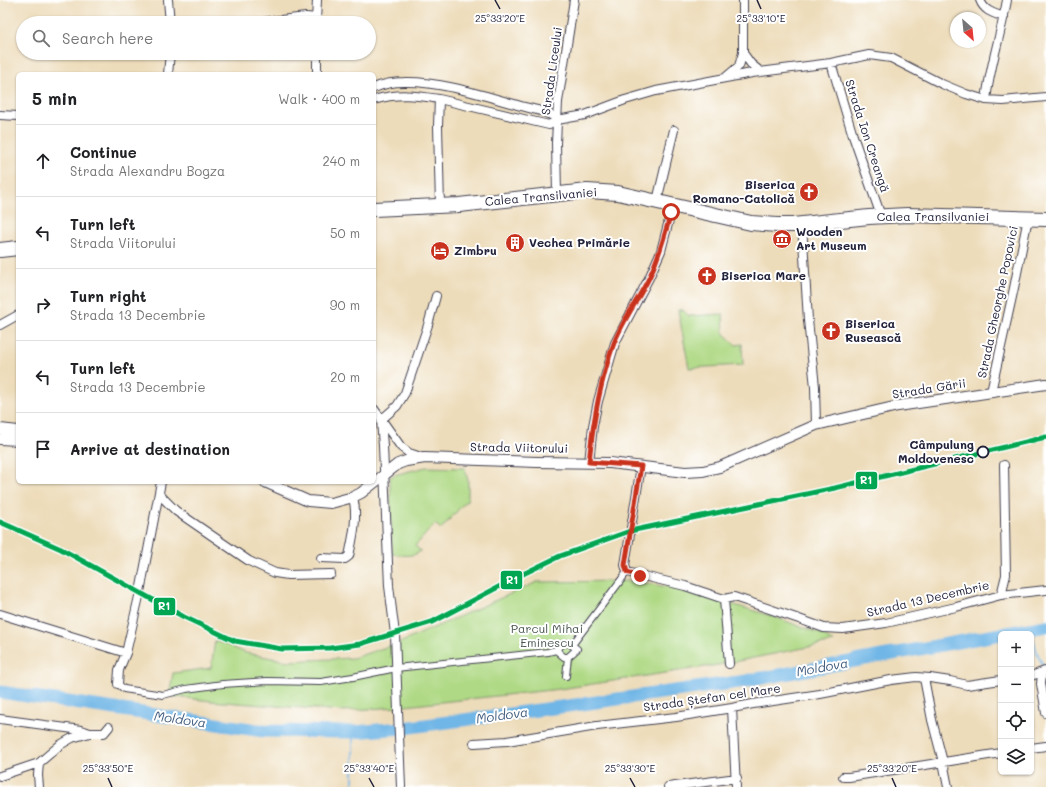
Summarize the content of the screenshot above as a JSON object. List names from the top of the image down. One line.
{"streets":{"highway":["Calea Transilvaniei"],"street":["Strada Liceului","Strada Ion Creangă","Strada Gheorghe Popovici","Strada Gării","Strada Viitorului","Strada 13 Decembrie","Strada Ștefan cel Mare"]},"crossings":[["Strada Liceului","Calea Transilvaniei"],["Strada Ion Creangă","Calea Transilvaniei"],["Calea Transilvaniei","Strada Gheorghe Popovici"],["Strada Gheorghe Popovici","Strada Gării"],["Strada Gării","Strada Viitorului"]],"water":["Moldova"],"parks":["Parcul Mihai Eminescu"],"places":{"church":["Biserica Romano-Catolică","Biserica Mare","Biserica Rusească"],"museum":["Wooden Art Museum"],"building":["Vechea Primărie"],"hotel":["Zimbru"],"other":["Câmpulung Moldovenesc"]},"lines":["transit line R1"],"north":"bottom right","page":{"search":"Search here","heading":["5 min","Walk · 400 m"],"list":[["Continue","Strada Alexandru Bogza","240 m"],["Turn left","Strada Viitorului","50 m"],["Turn right","Strada 13 Decembrie","90 m"],["Turn left","Strada 13 Decembrie","20 m"],"Arrive at destination"],"map_buttons":["+","−"]},"coordinates":["25°33'20\"E","25°33'10\"E","25°33'50\"E","25°33'40\"E","25°33'30\"E"]}
